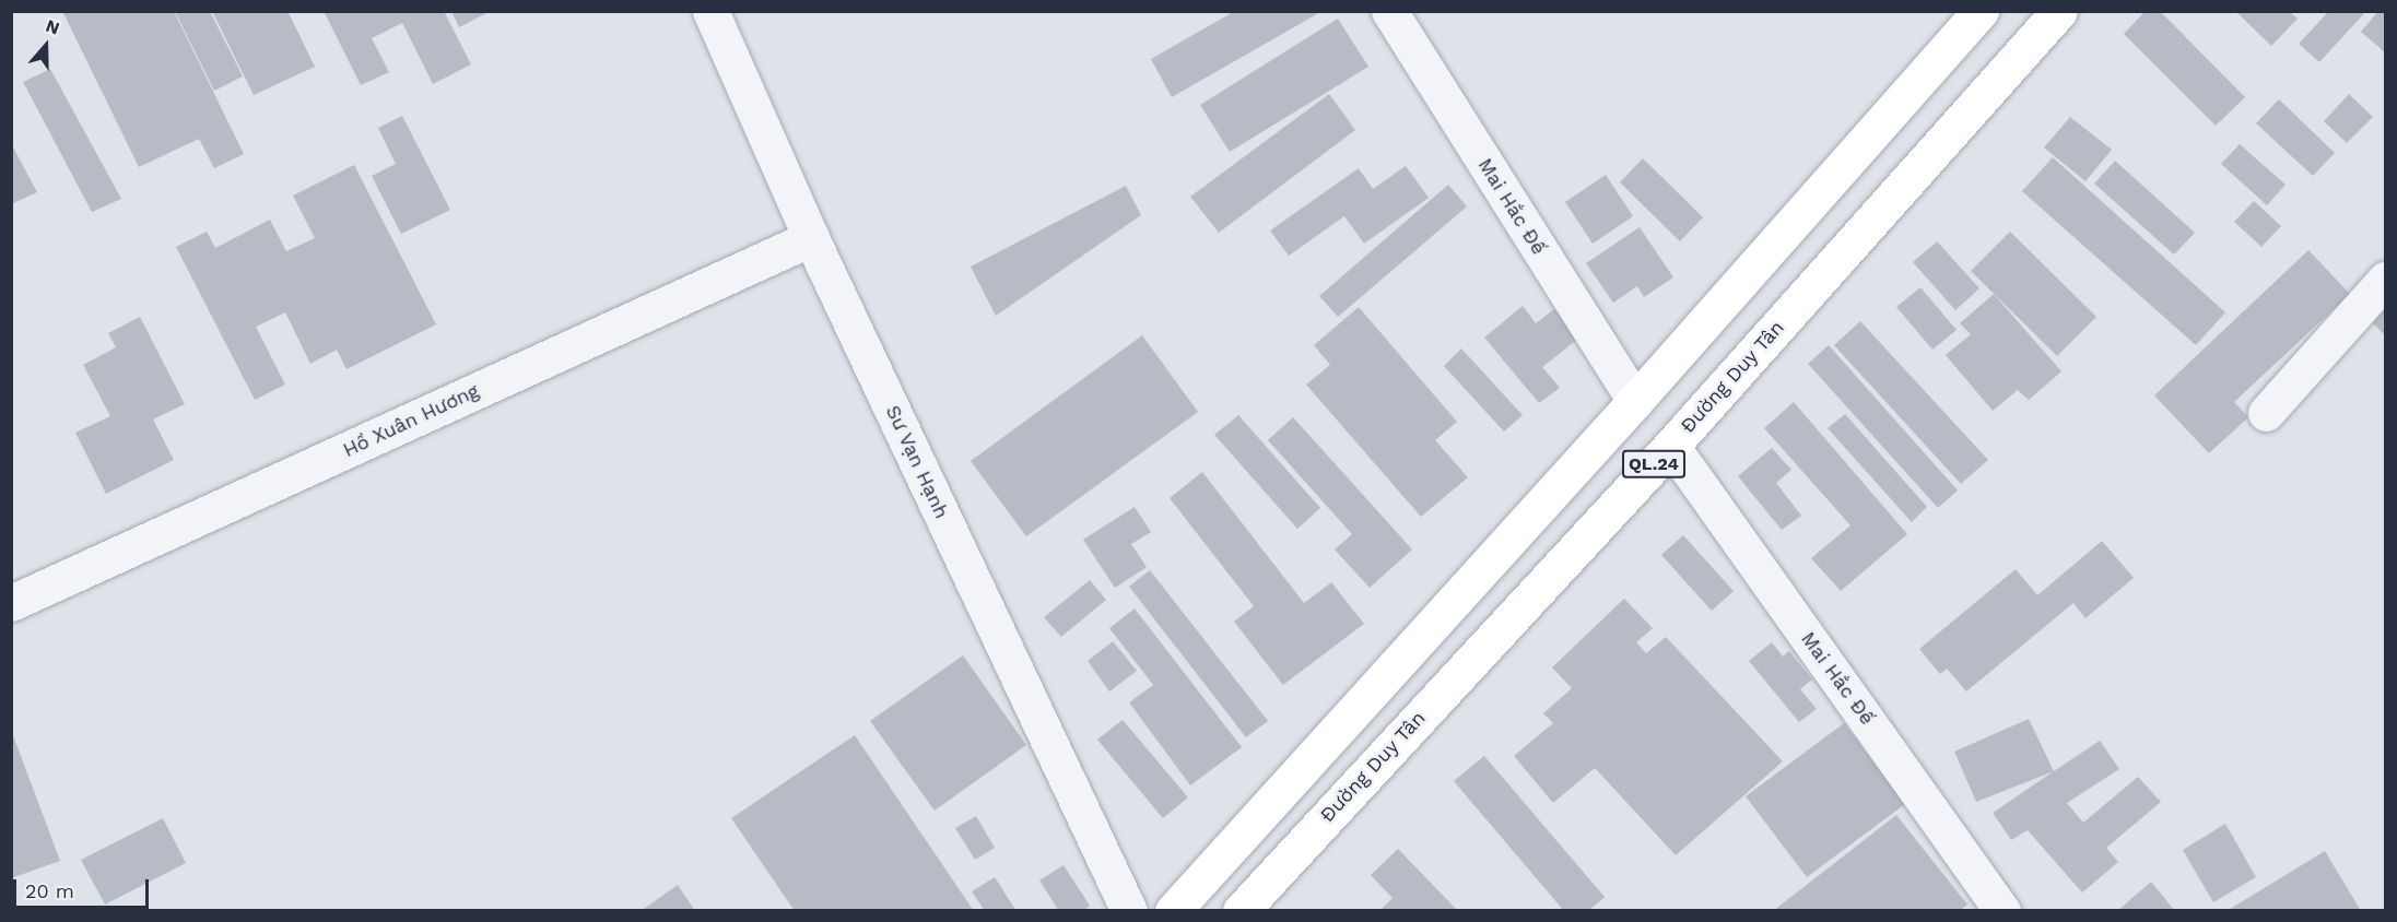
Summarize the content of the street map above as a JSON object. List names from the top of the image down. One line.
{"streets":{"main road":["Đường Duy Tân","QL.24"],"street":["Mai Hắc Đế","Hồ Xuân Hương","Sư Vạn Hạnh"]},"crossings":[["Mai Hắc Đế","Đường Duy Tân"],["Mai Hắc Đế","QL.24"],["Hồ Xuân Hương","Sư Vạn Hạnh"]],"scale_bar":"20 m","north":"top"}
